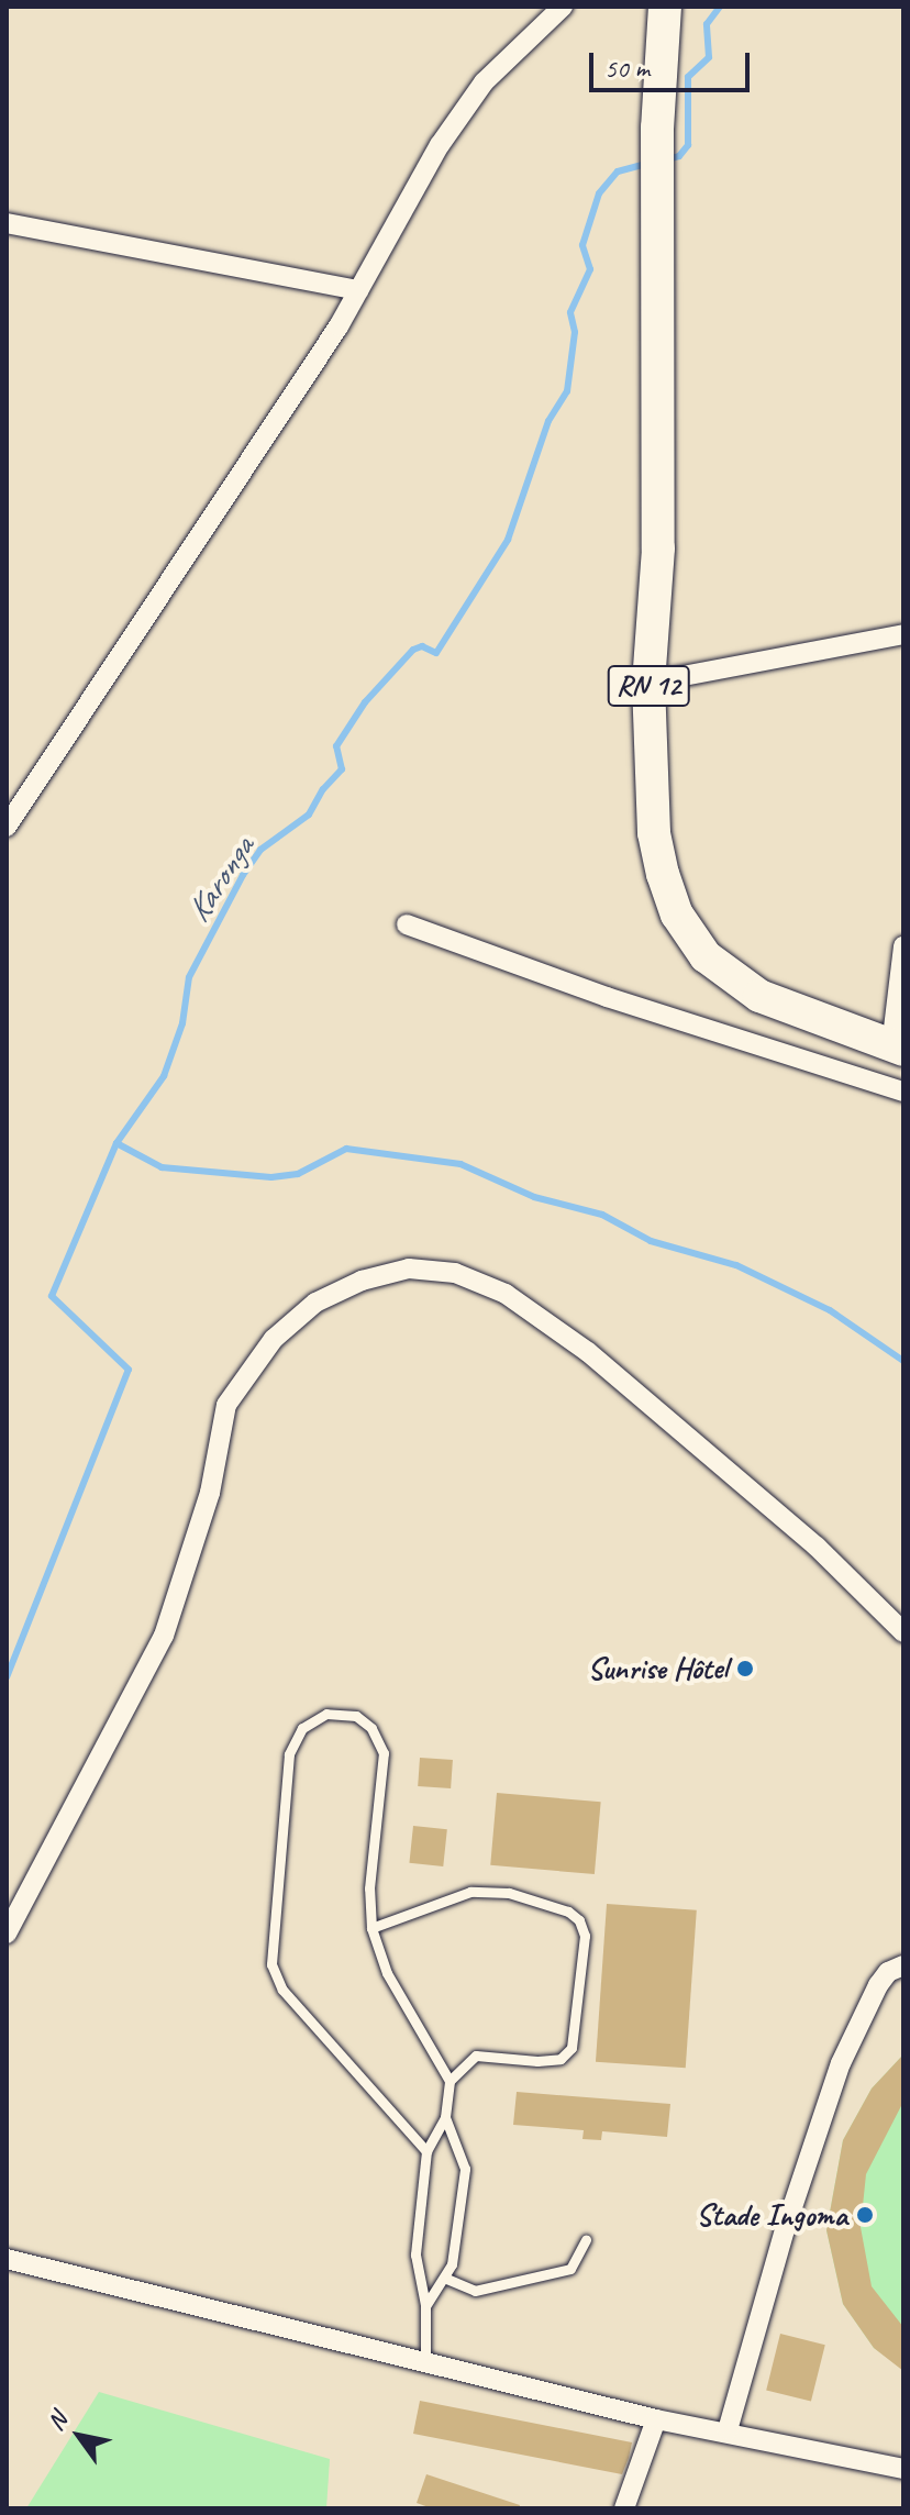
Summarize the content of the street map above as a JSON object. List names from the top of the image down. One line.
{"streets":{"main road":["RN 12"]},"water":["Karonga"],"places":["Sunrise Hôtel","Stade Ingoma"],"scale_bar":"50 m","north":"top left"}
